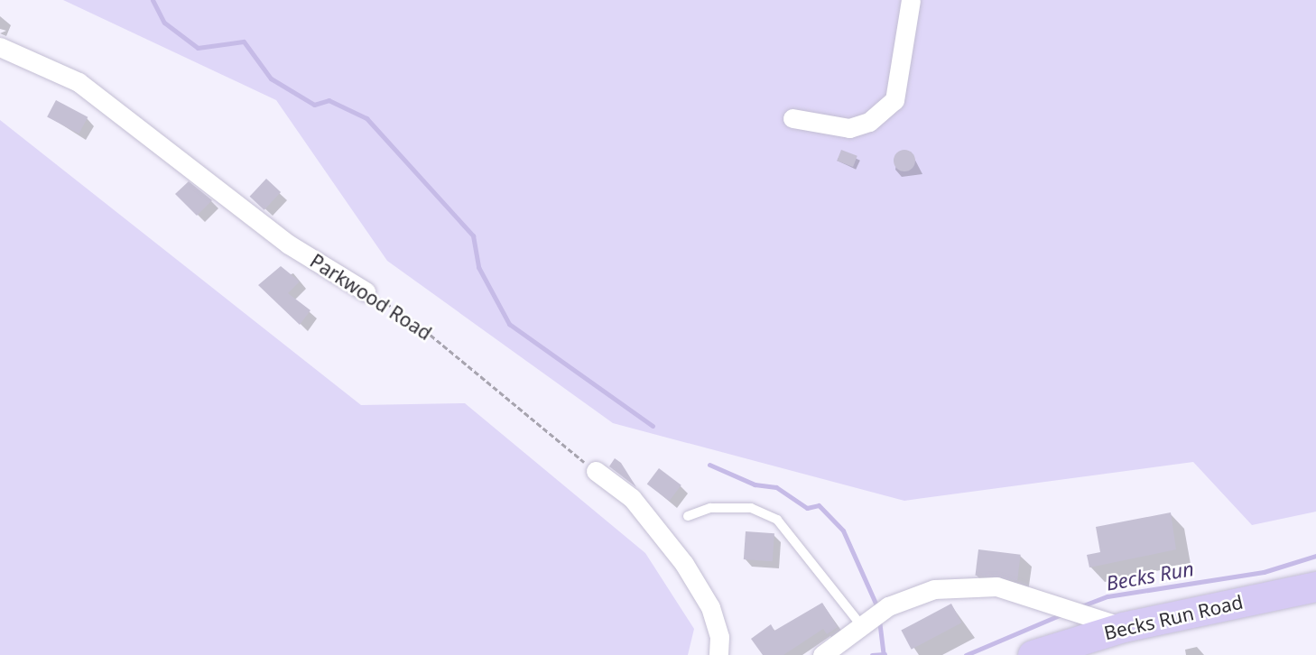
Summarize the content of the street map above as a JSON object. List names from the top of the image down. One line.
{"streets":{"main road":["Becks Run Road"],"street":["Parkwood Road"]},"water":["Becks Run"]}
